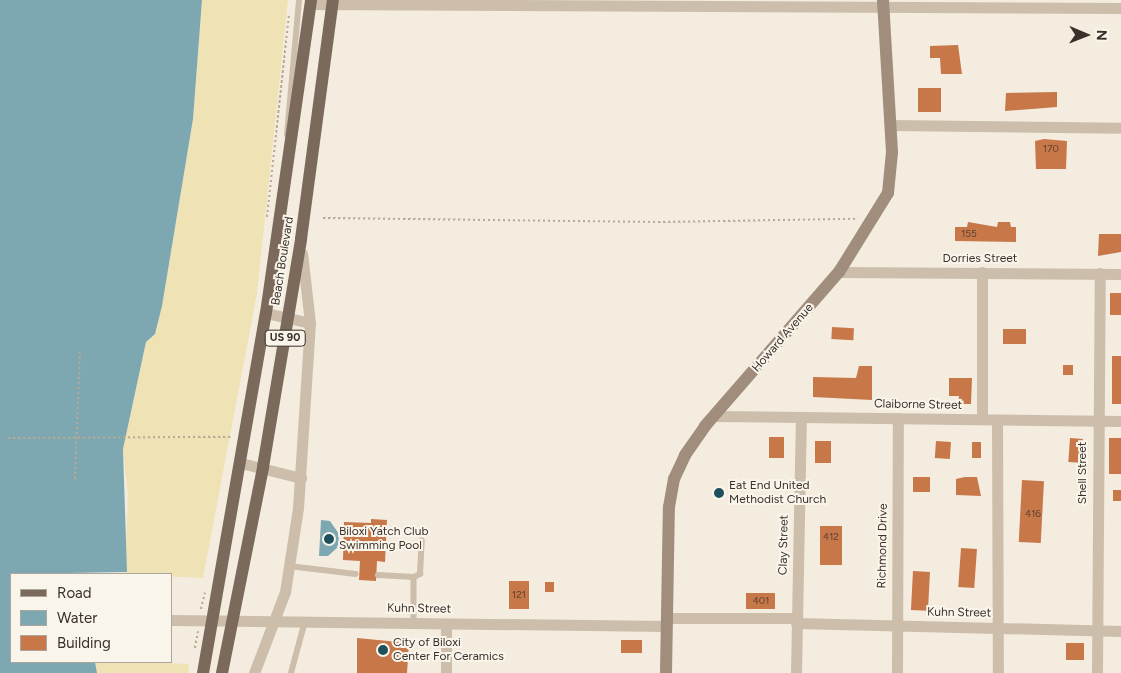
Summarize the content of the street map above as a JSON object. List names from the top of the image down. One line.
{"streets":{"main road":["Beach Boulevard","US 90","Howard Avenue"],"street":["Dorries Street","Claiborne Street","Shell Street","Clay Street","Richmond Drive","Kuhn Street"]},"crossings":[["Dorries Street","Howard Avenue"],["Dorries Street","Shell Street"],["Beach Boulevard","Kuhn Street"],["Howard Avenue","Claiborne Street"],["Howard Avenue","Kuhn Street"],["Claiborne Street","Shell Street"],["Claiborne Street","Clay Street"],["Claiborne Street","Richmond Drive"],["Shell Street","Kuhn Street"],["Clay Street","Kuhn Street"],["Richmond Drive","Kuhn Street"]],"places":["Eat End United Methodist Church","Biloxi Yatch Club Swimming Pool","City of Biloxi Center For Ceramics"],"house_numbers":["170","155","416","412","121","401"],"legend":["Road","Water","Building"],"north":"right"}
